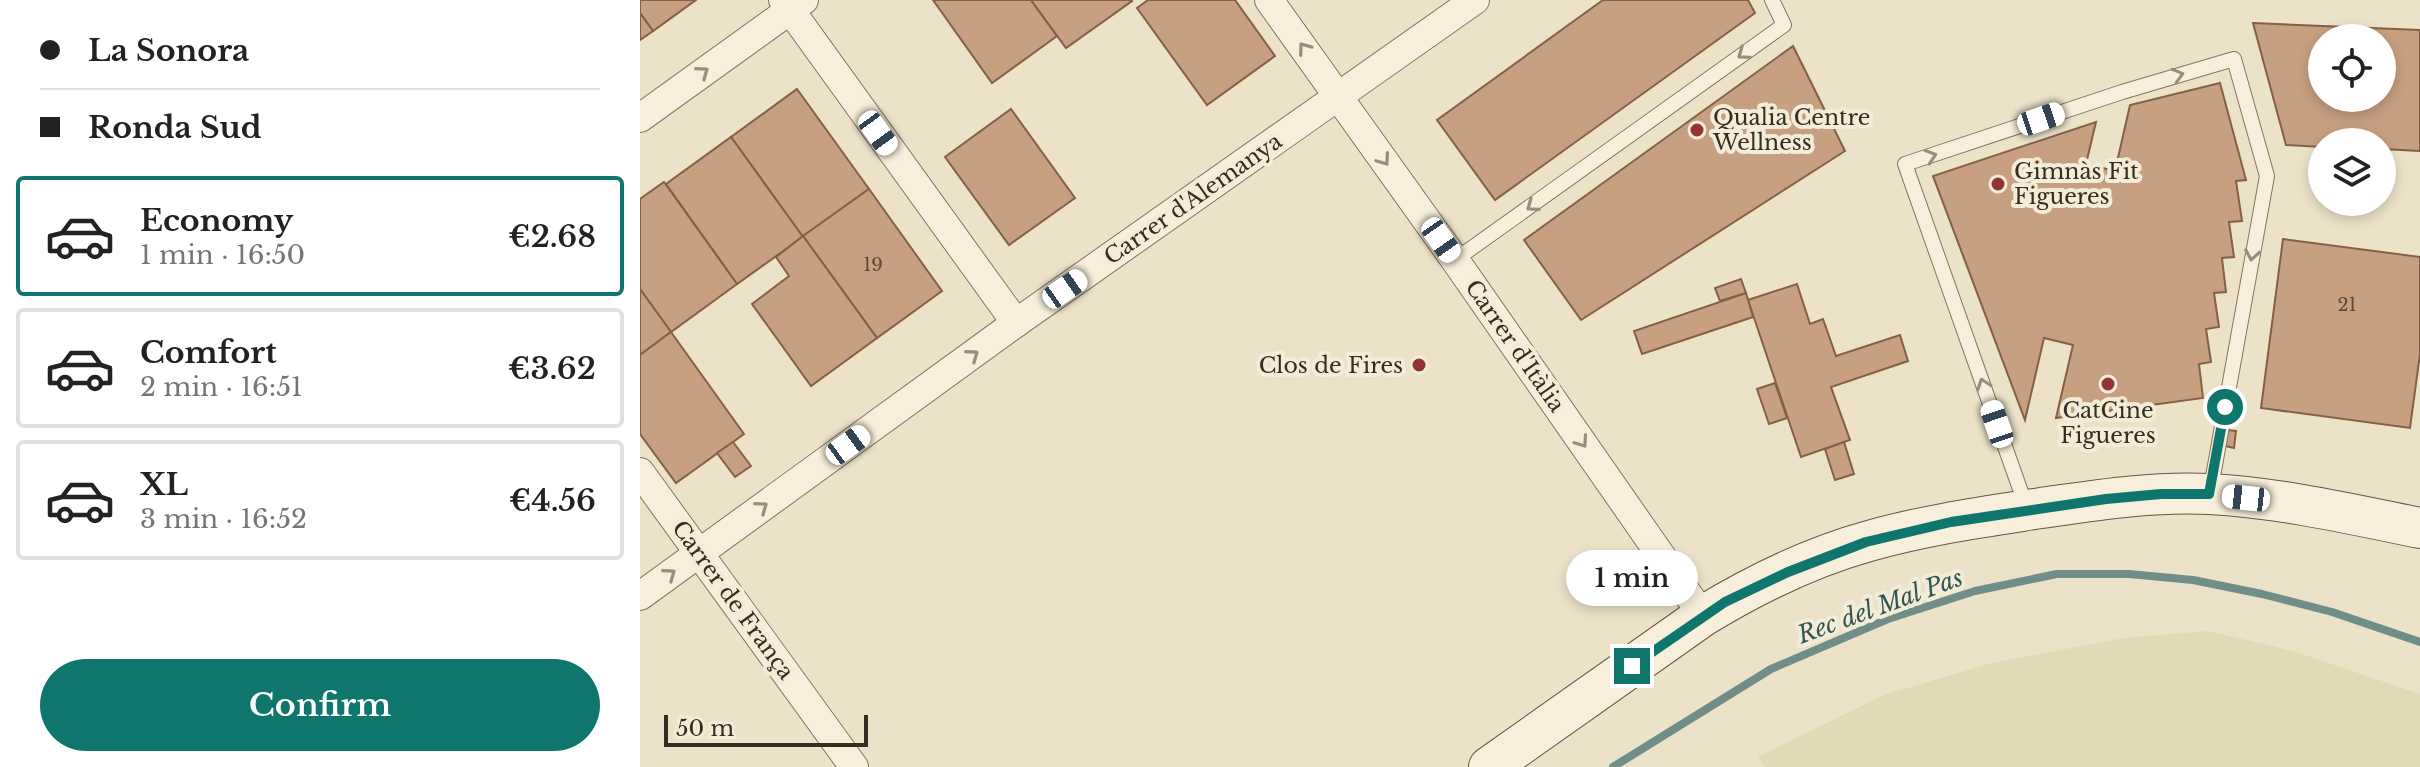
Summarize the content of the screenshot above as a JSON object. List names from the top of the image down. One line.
{"streets":{"street":["Carrer d'Alemanya","Carrer d'Itàlia","Carrer de França"]},"crossings":[["Carrer d'Alemanya","Carrer d'Itàlia"],["Carrer d'Alemanya","Carrer de França"]],"one_way":["Carrer d'Alemanya"],"water":["Rec del Mal Pas"],"places":["Qualia Centre Wellness","Gimnàs Fit Figueres","Clos de Fires","CatCine Figueres"],"house_numbers":["19","21"],"scale_bar":"50 m","page":{"banner":["La Sonora","Ronda Sud"],"list":[{"name":"Economy","note":"1 min · 16:50","value":"€2.68"},{"name":"Comfort","note":"2 min · 16:51","value":"€3.62"},{"name":"XL","note":"3 min · 16:52","value":"€4.56"}],"bubble":"1 min","buttons":"Confirm","scale":"50 m"}}
